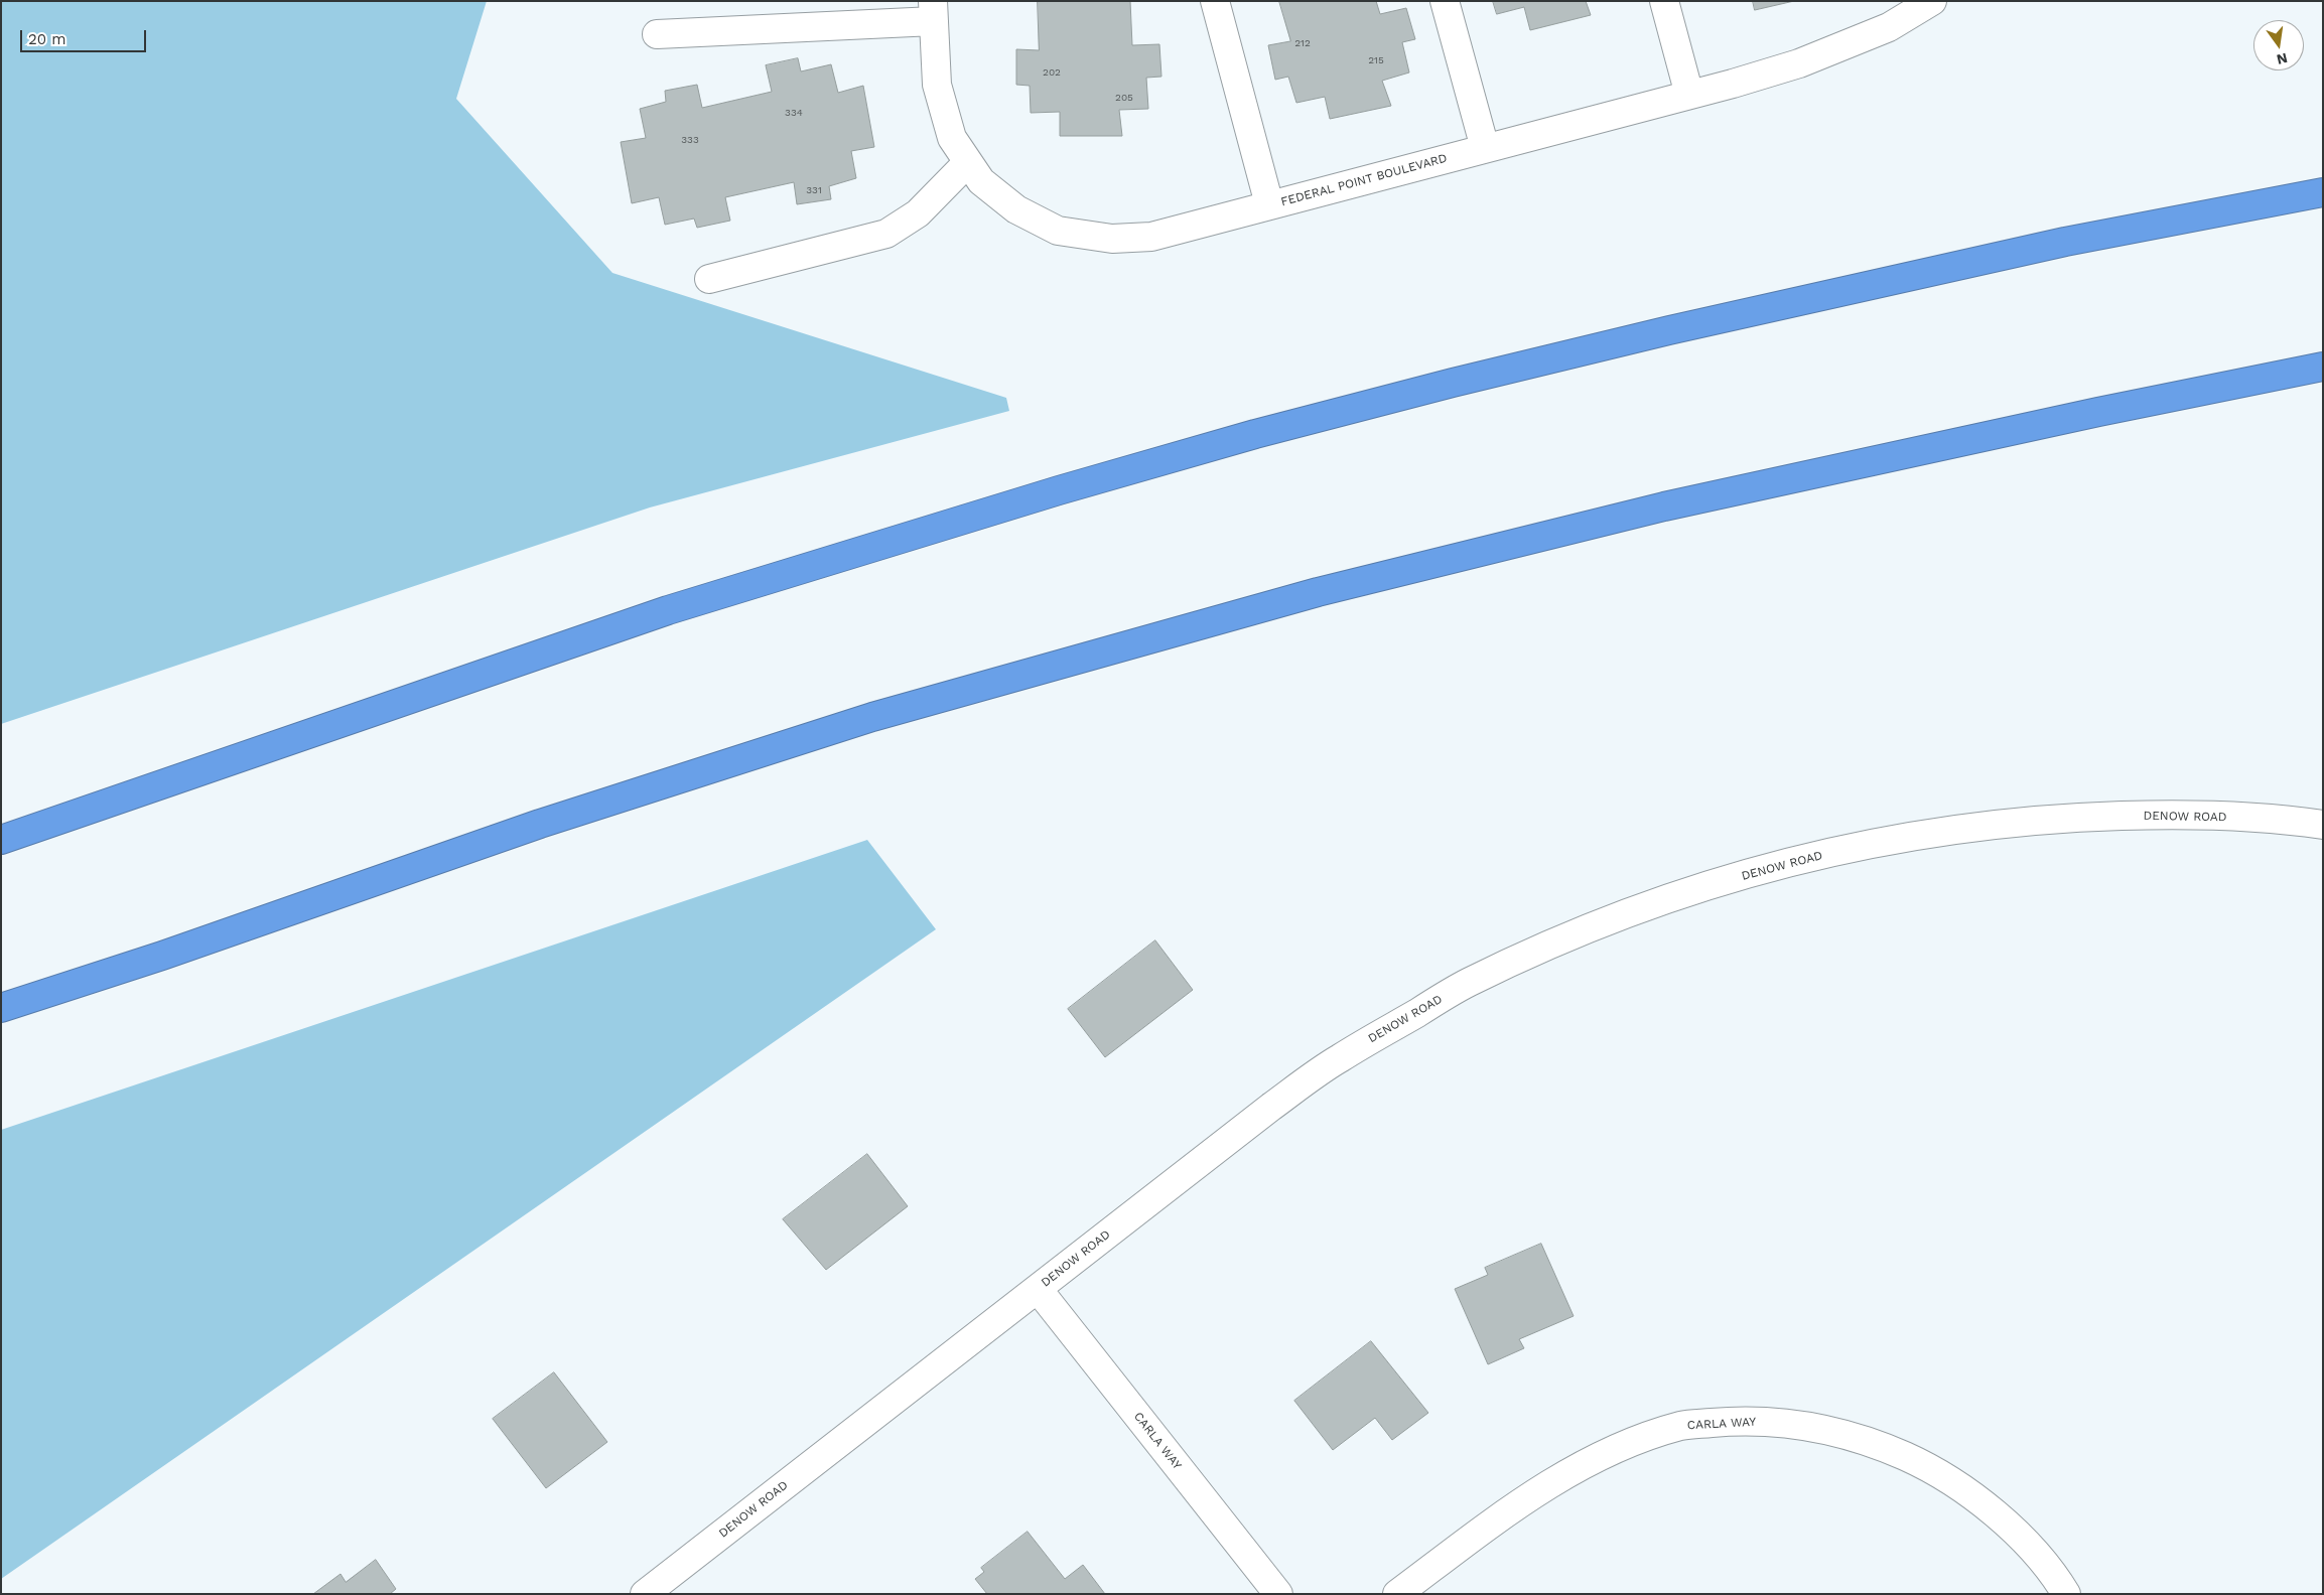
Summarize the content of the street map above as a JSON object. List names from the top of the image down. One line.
{"streets":{"street":["FEDERAL POINT BOULEVARD","DENOW ROAD","CARLA WAY"]},"crossings":[["DENOW ROAD","CARLA WAY"]],"house_numbers":["212","215","202","205","334","333","331"],"scale_bar":"20 m","north":"bottom"}
